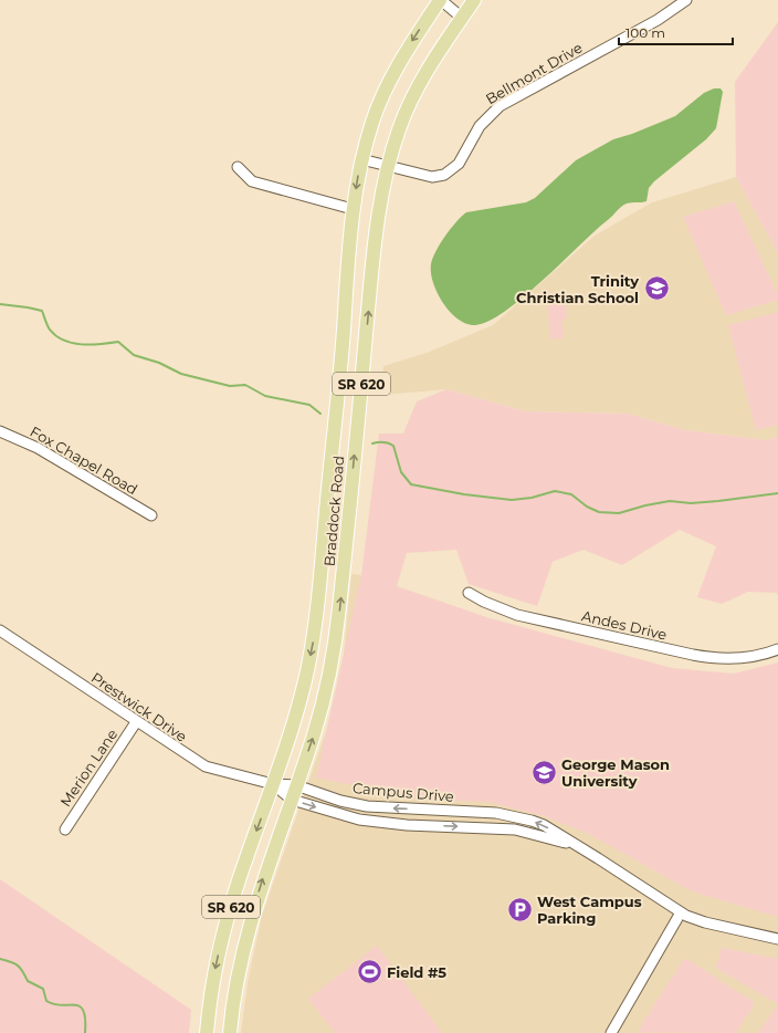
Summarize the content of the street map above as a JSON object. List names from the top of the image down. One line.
{"streets":{"main road":["SR 620","Braddock Road"],"street":["Bellmont Drive","Fox Chapel Road","Andes Drive","Prestwick Drive","Merion Lane","Campus Drive"]},"crossings":[["Bellmont Drive","Braddock Road"],["Braddock Road","Prestwick Drive"],["Braddock Road","Campus Drive"],["Prestwick Drive","Merion Lane"],["Prestwick Drive","Campus Drive"]],"places":{"school or university":["Trinity Christian School","George Mason University"],"parking":["West Campus Parking"],"sports":["Field #5"]},"scale_bar":"100 m"}
